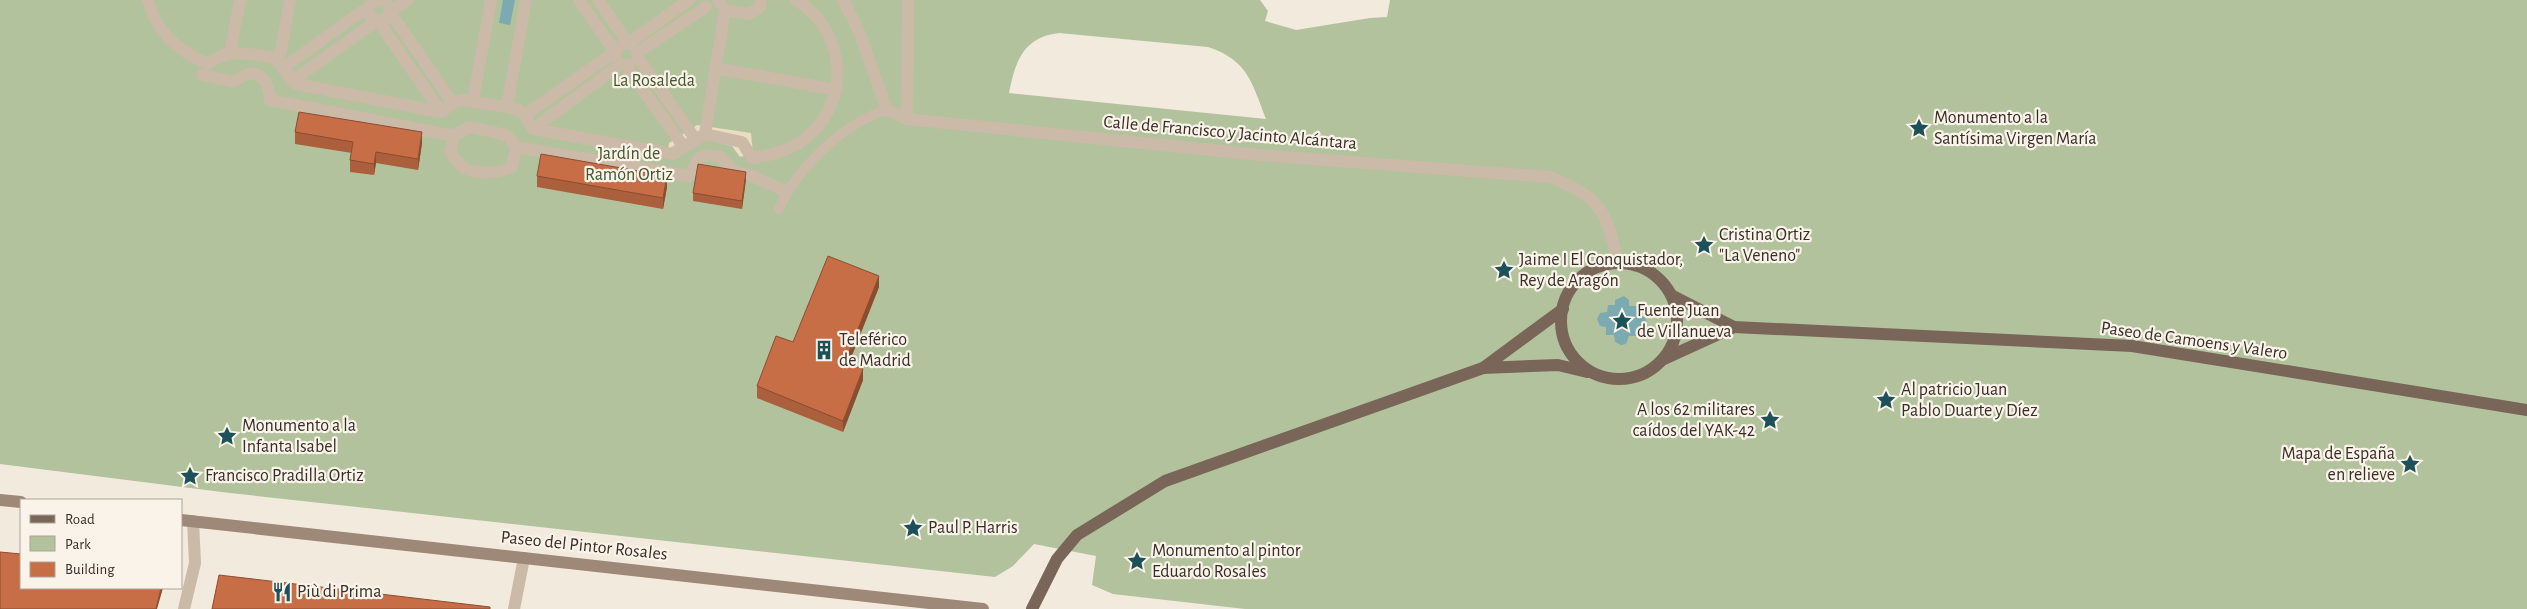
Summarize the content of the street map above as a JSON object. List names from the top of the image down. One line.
{"streets":{"main road":["Paseo de Camoens y Valero","Paseo del Pintor Rosales"],"street":["Calle de Francisco y Jacinto Alcántara"]},"parks":["La Rosaleda","Jardín de Ramón Ortiz"],"places":{"place":["Monumento a la Santísima Virgen María","Cristina Ortiz \"La Veneno\"","Jaime I El Conquistador, Rey de Aragón","Fuente Juan de Villanueva","Al patricio Juan Pablo Duarte y Díez","A los 62 militares caídos del YAK-42","Monumento a la Infanta Isabel","Mapa de España en relieve","Francisco Pradilla Ortiz","Paul P. Harris","Monumento al pintor Eduardo Rosales"],"building":["Teleférico de Madrid"],"restaurant":["Più di Prima"]},"legend":["Road","Park","Building"]}
